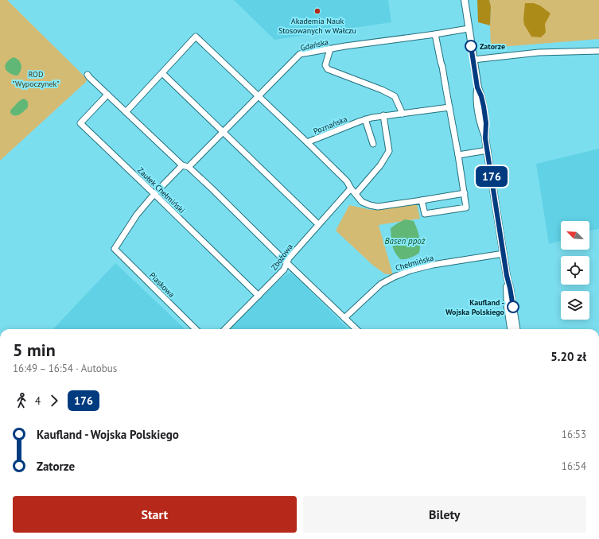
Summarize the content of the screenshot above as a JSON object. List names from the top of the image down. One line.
{"streets":{"street":["Gdańska","Poznańska","Zaułek Chełmiński","Zbożowa","Chełmińska","Piaskowa"]},"crossings":[["Poznańska","Zbożowa"],["Zaułek Chełmiński","Zbożowa"],["Zaułek Chełmiński","Piaskowa"]],"water":["Basen ppoż"],"parks":["ROD \"Wypoczynek\""],"places":["Akademia Nauk Stosowanych w Wałczu","Zatorze","Kaufland - Wojska Polskiego"],"lines":["bus line 176"],"north":"top left","page":{"on_map":"176","heading":["5 min","16:49 – 16:54 · Autobus","5.20 zł"],"legs":["4","176"],"list":[{"name":"Kaufland - Wojska Polskiego","value":"16:53"},{"name":"Zatorze","value":"16:54"}],"buttons":["Start","Bilety"]}}
